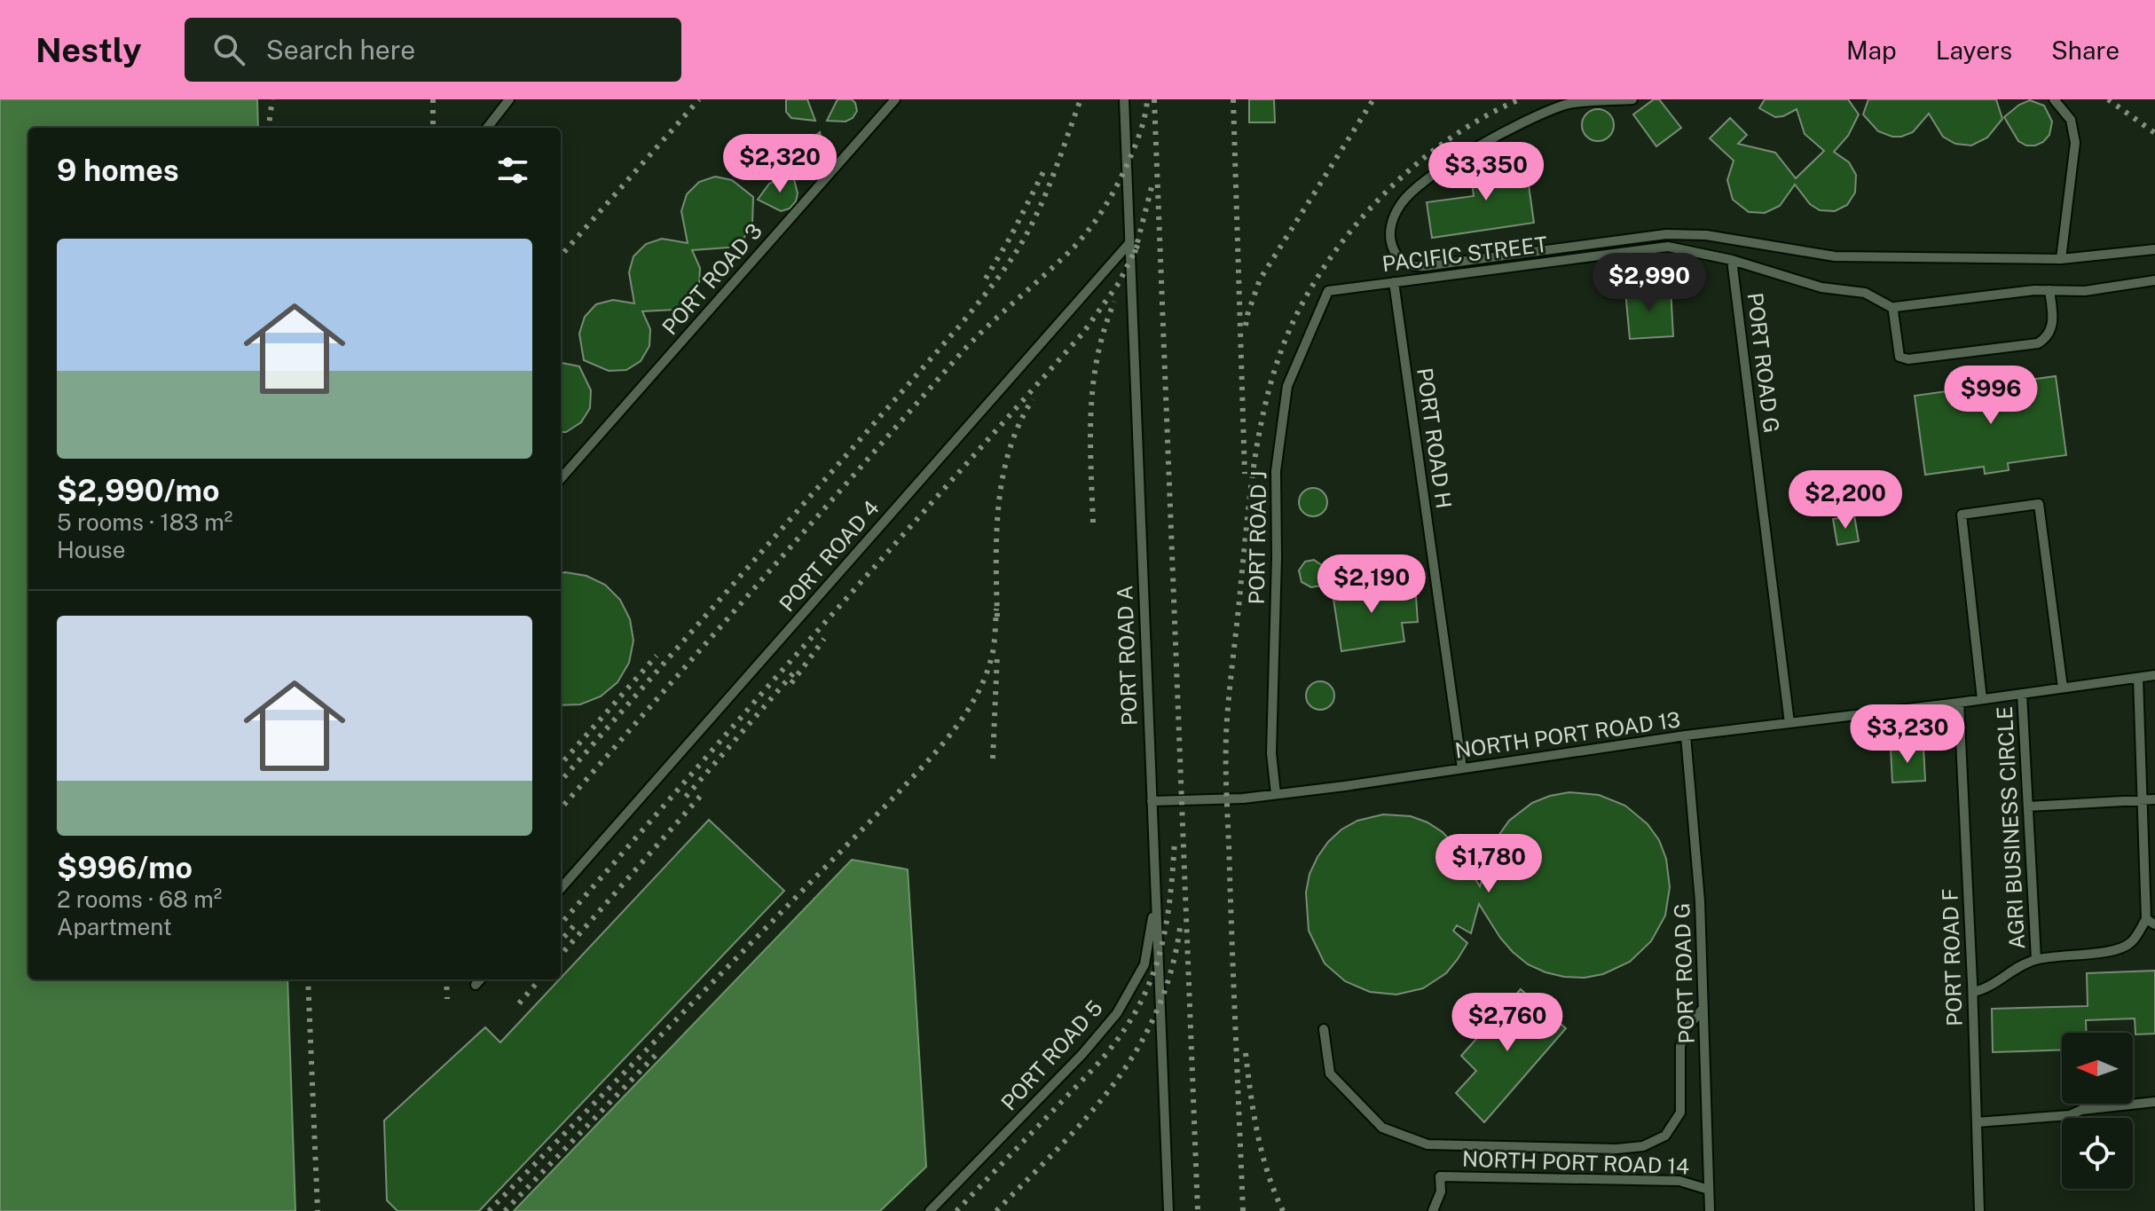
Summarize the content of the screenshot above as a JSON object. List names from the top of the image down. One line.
{"streets":{"lane":["PACIFIC STREET","PORT ROAD 3","PORT ROAD G","PORT ROAD H","PORT ROAD J","PORT ROAD 4","PORT ROAD A","NORTH PORT ROAD 13","AGRI BUSINESS CIRCLE","PORT ROAD F","PORT ROAD 5","NORTH PORT ROAD 14"]},"crossings":[["PACIFIC STREET","PORT ROAD G"],["PACIFIC STREET","PORT ROAD H"],["PACIFIC STREET","PORT ROAD J"],["PORT ROAD G","NORTH PORT ROAD 13"],["PORT ROAD G","NORTH PORT ROAD 14"],["PORT ROAD H","NORTH PORT ROAD 13"],["PORT ROAD J","NORTH PORT ROAD 13"],["PORT ROAD 4","PORT ROAD A"],["PORT ROAD A","NORTH PORT ROAD 13"],["PORT ROAD A","PORT ROAD 5"],["NORTH PORT ROAD 13","AGRI BUSINESS CIRCLE"],["NORTH PORT ROAD 13","PORT ROAD F"],["AGRI BUSINESS CIRCLE","PORT ROAD F"]],"north":"left","page":{"header":"Nestly","search":"Search here","nav":["Map","Layers","Share"],"heading":"9 homes","price":["$2,320","$3,350","$2,990","$996","$2,200","$2,190","$3,230","$1,780","$2,760"],"list":[{"name":"$2,990/mo","note":"5 rooms · 183 m² · House"},{"name":"$996/mo","note":"2 rooms · 68 m² · Apartment"}]}}
